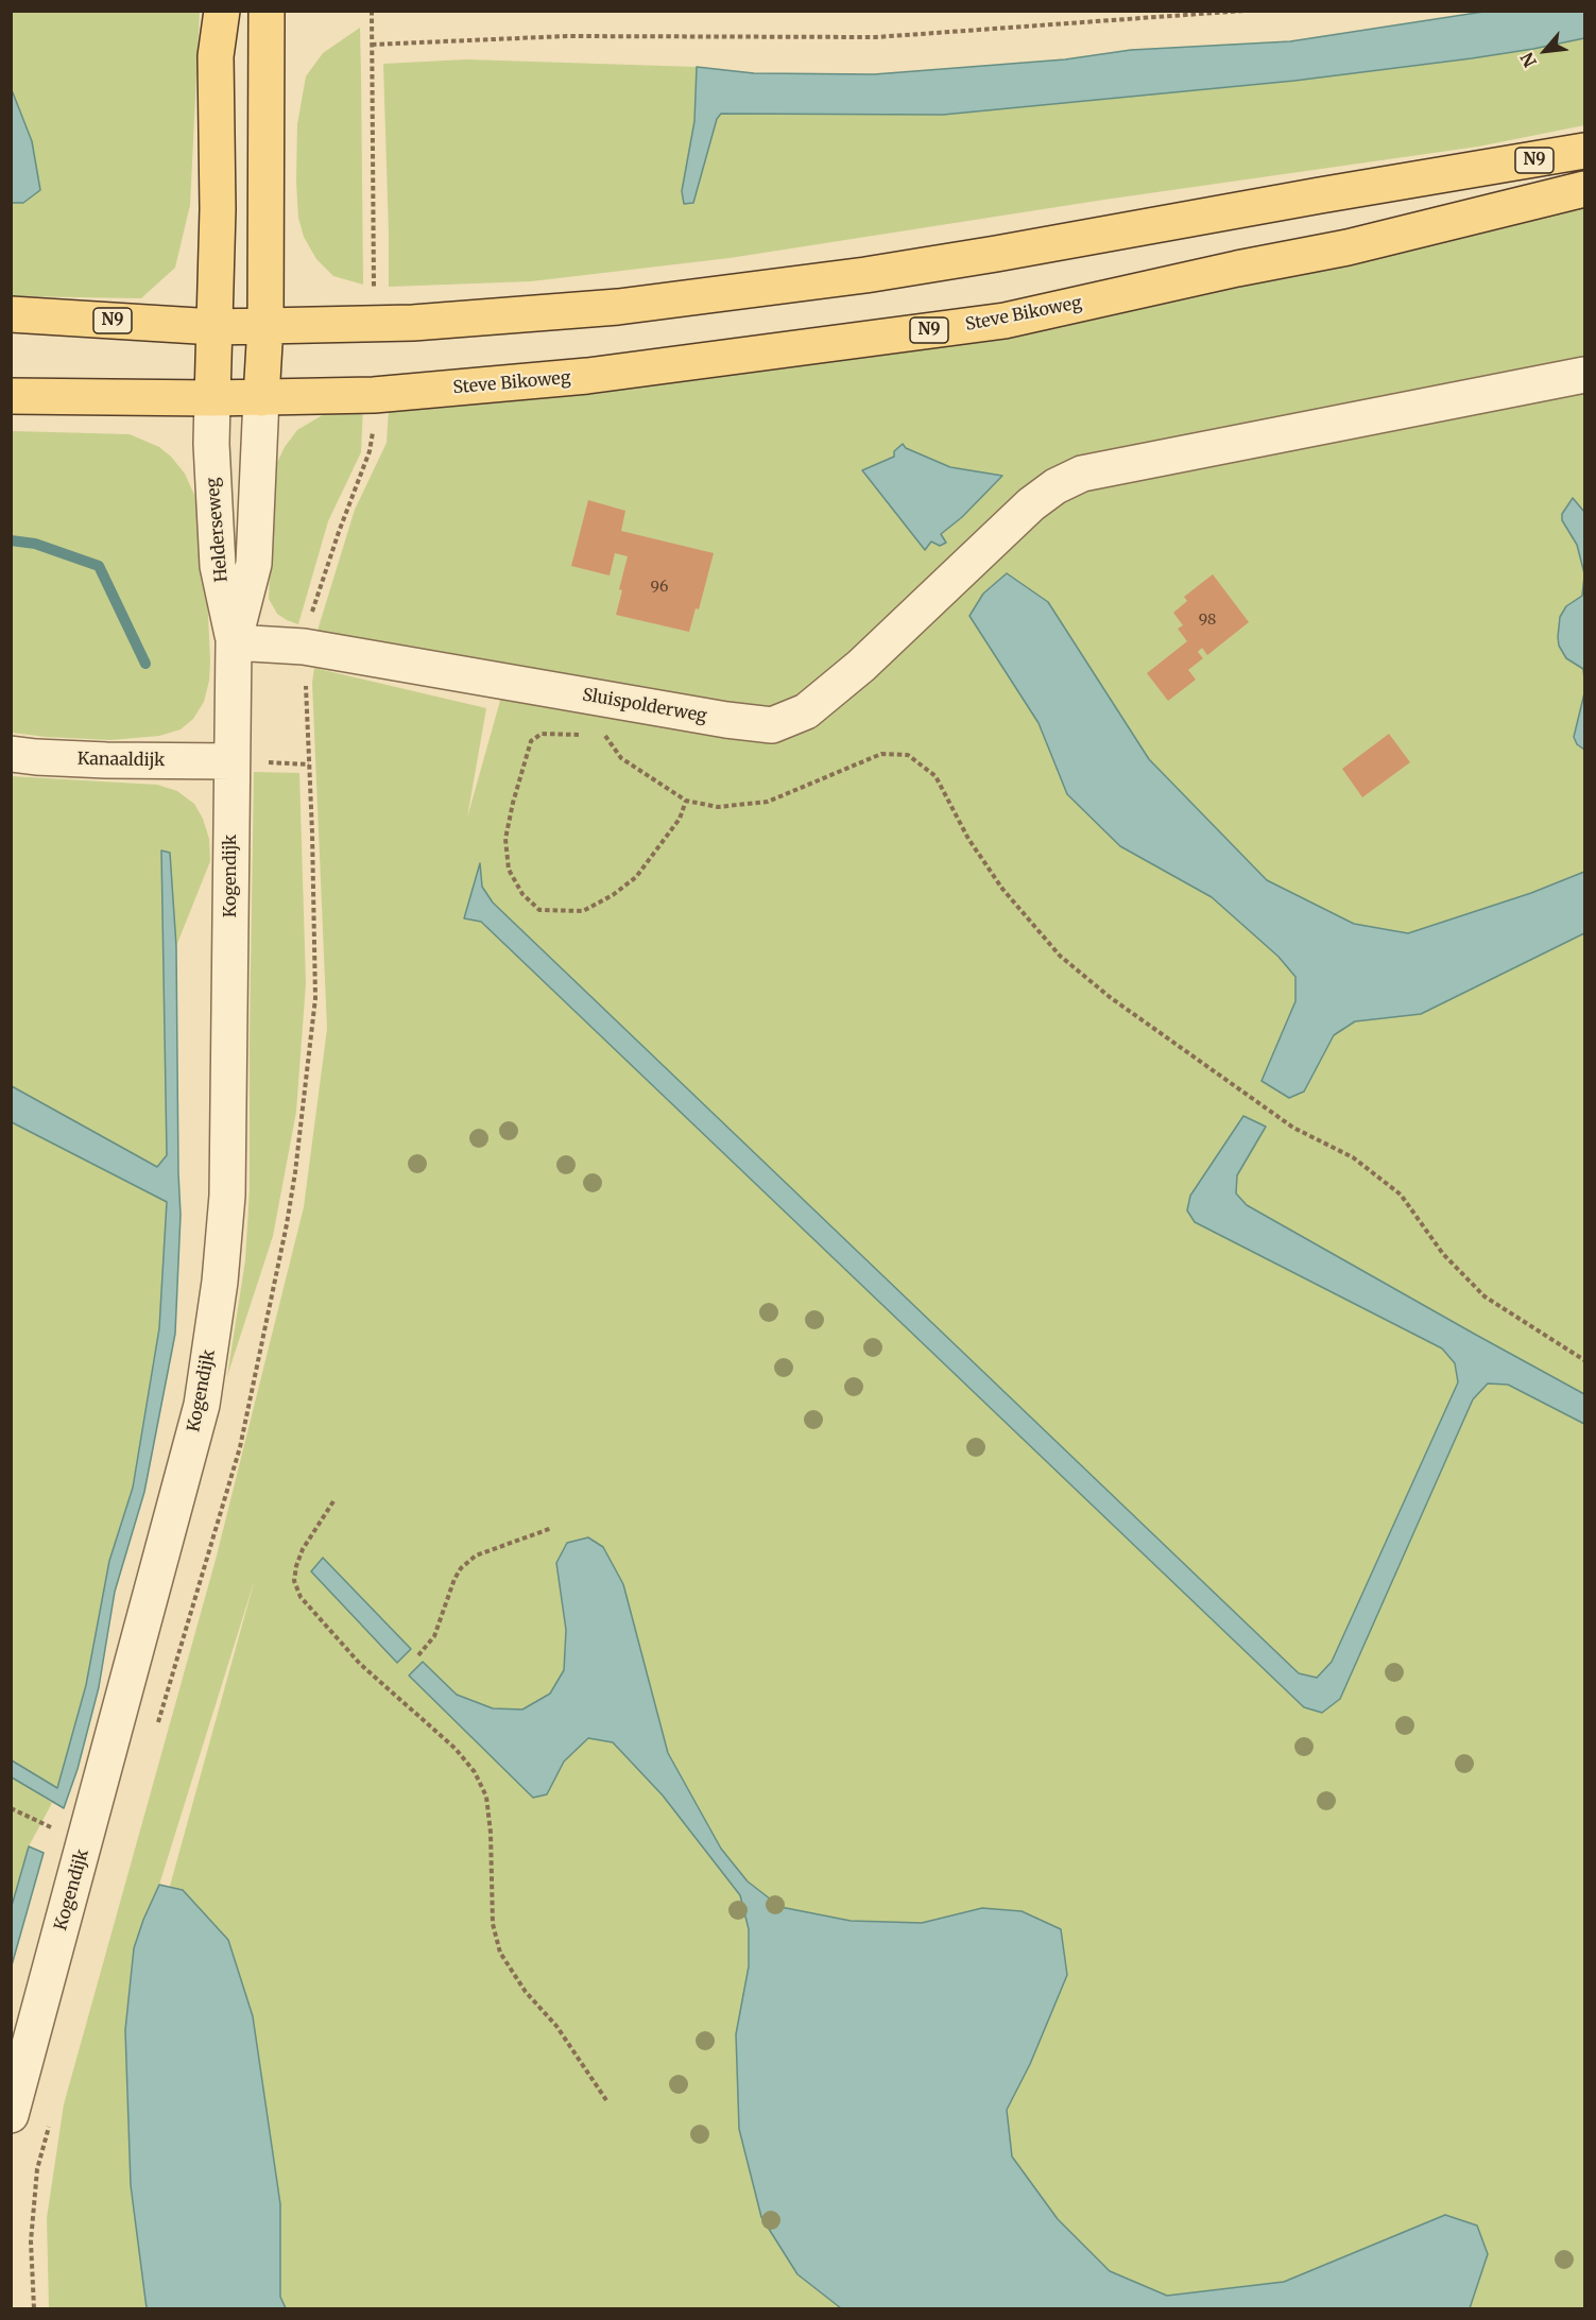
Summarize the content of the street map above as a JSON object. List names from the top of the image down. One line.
{"streets":{"main road":["N9","Steve Bikoweg"],"street":["Helderseweg","Sluispolderweg","Kanaaldijk","Kogendijk"]},"crossings":[["N9","Steve Bikoweg"],["N9","Helderseweg"],["Steve Bikoweg","Helderseweg"],["Helderseweg","Sluispolderweg"],["Helderseweg","Kogendijk"],["Sluispolderweg","Kogendijk"],["Kanaaldijk","Kogendijk"]],"house_numbers":["96","98"],"north":"bottom left"}
